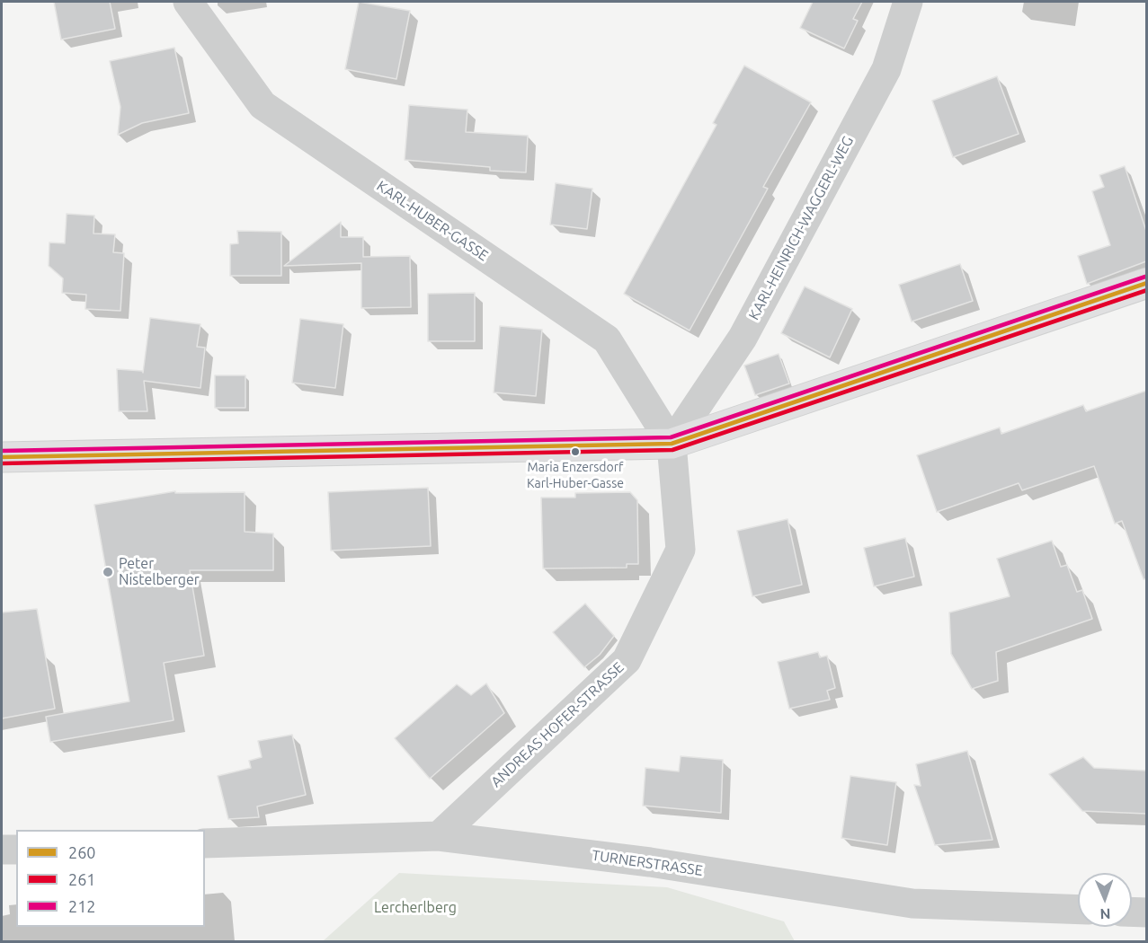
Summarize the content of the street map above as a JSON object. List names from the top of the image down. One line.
{"streets":{"street":["KARL-HUBER-GASSE","KARL-HEINRICH-WAGGERL-WEG","ANDREAS HOFER-STRASSE","TURNERSTRASSE"]},"crossings":[["KARL-HUBER-GASSE","KARL-HEINRICH-WAGGERL-WEG"],["KARL-HUBER-GASSE","ANDREAS HOFER-STRASSE"],["KARL-HEINRICH-WAGGERL-WEG","ANDREAS HOFER-STRASSE"],["ANDREAS HOFER-STRASSE","TURNERSTRASSE"]],"parks":["Lercherlberg"],"places":["Maria Enzersdorf Karl-Huber-Gasse","Peter Nistelberger"],"lines":["transit line 212","transit line 260","transit line 261"],"legend":["260","261","212"],"north":"bottom"}
